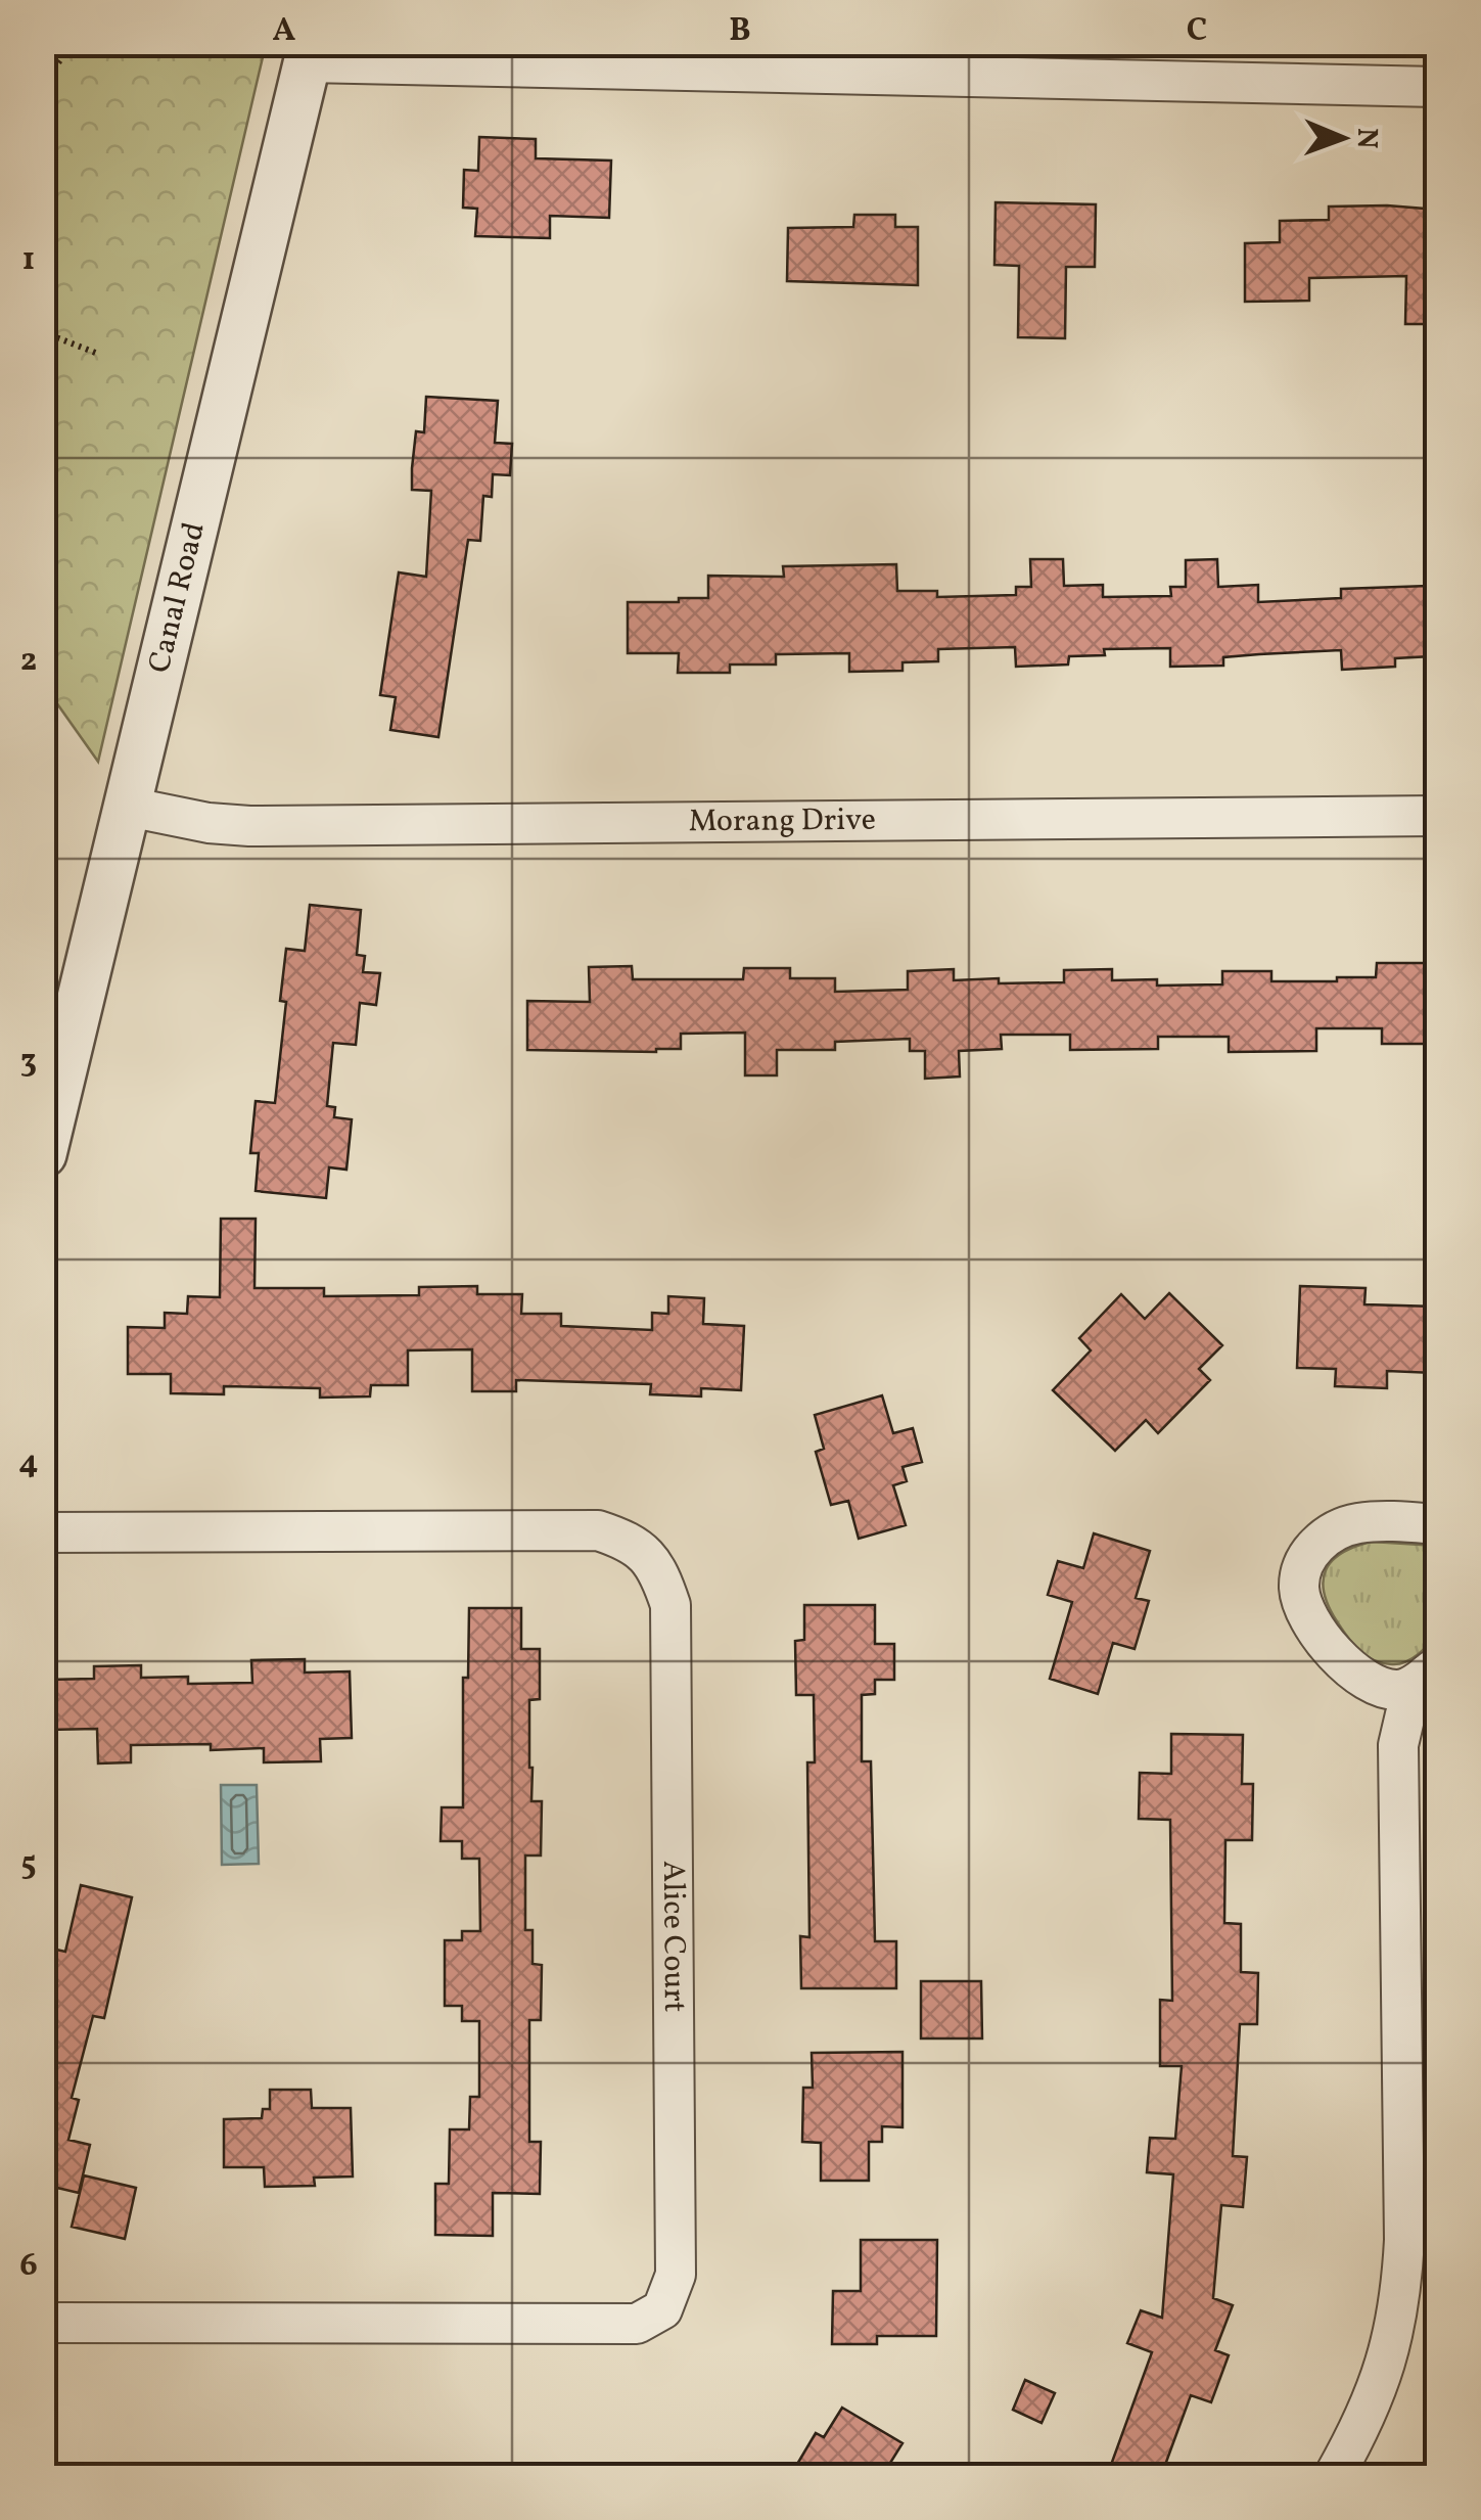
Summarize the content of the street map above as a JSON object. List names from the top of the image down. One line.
{"streets":{"street":["Canal Road","Morang Drive","Alice Court"]},"crossings":[["Canal Road","Morang Drive"]],"north":"right","grid":{"columns":["A","B","C"],"rows":["1","2","3","4","5","6"]}}
